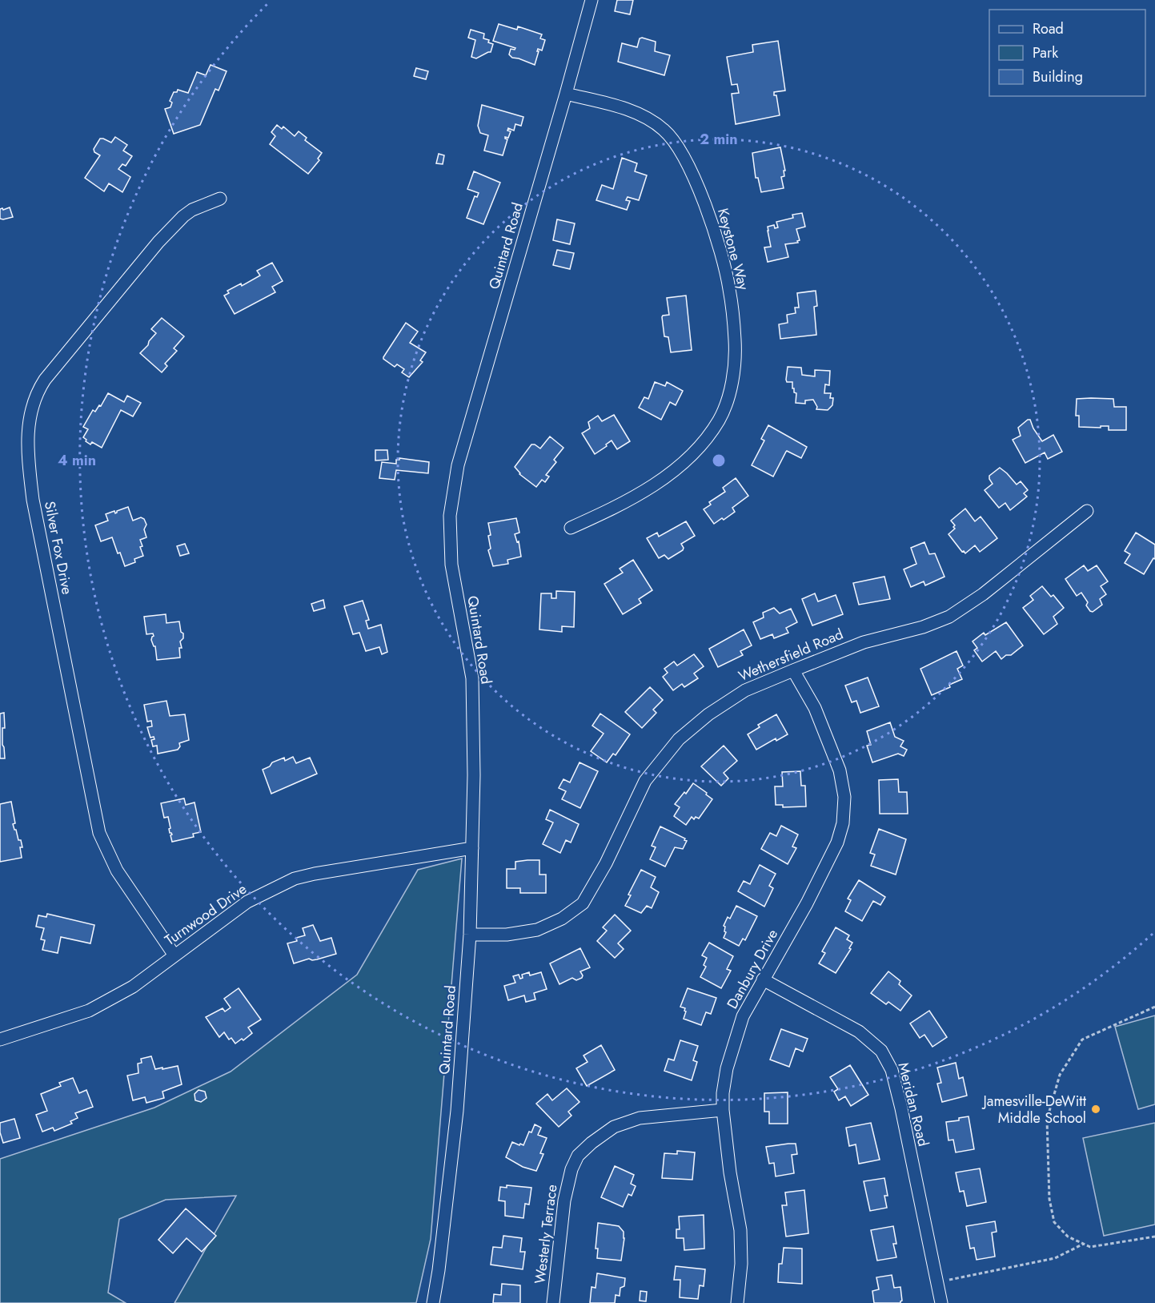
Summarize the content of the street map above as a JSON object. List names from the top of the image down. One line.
{"streets":{"street":["Quintard Road","Keystone Way","Silver Fox Drive","Wethersfield Road","Turnwood Drive","Danbury Drive","Meridan Road","Westerly Terrace"]},"crossings":[["Quintard Road","Keystone Way"],["Quintard Road","Wethersfield Road"],["Quintard Road","Turnwood Drive"],["Silver Fox Drive","Turnwood Drive"],["Wethersfield Road","Danbury Drive"],["Danbury Drive","Meridan Road"],["Danbury Drive","Westerly Terrace"]],"places":["Jamesville-DeWitt Middle School"],"legend":["Road","Park","Building"],"rings":["2 min","4 min"]}
